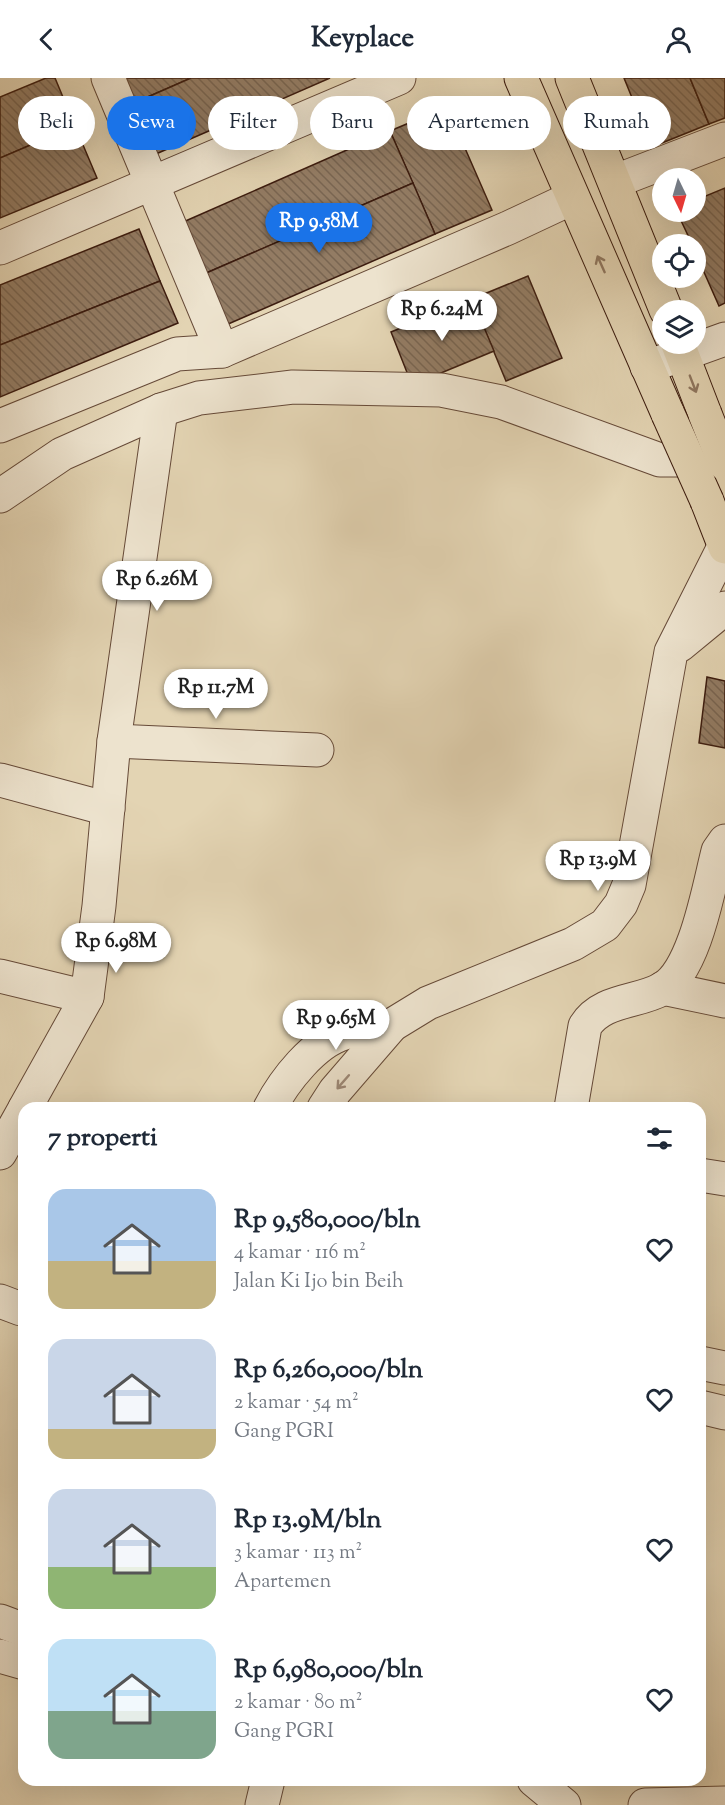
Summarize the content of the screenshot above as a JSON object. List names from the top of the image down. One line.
{"north":"bottom","page":{"header":"Keyplace","chip":["Beli","Sewa","Filter","Baru","Apartemen","Rumah"],"price":["Rp 9.58M","Rp 6.24M","Rp 6.26M","Rp 11.7M","Rp 13.9M","Rp 6.98M","Rp 9.65M"],"heading":"7 properti","list":[{"name":"Rp 9,580,000/bln","note":"4 kamar · 116 m² · Jalan Ki Ijo bin Beih"},{"name":"Rp 6,260,000/bln","note":"2 kamar · 54 m² · Gang PGRI"},{"name":"Rp 13.9M/bln","note":"3 kamar · 113 m² · Apartemen"},{"name":"Rp 6,980,000/bln","note":"2 kamar · 80 m² · Gang PGRI"}]}}
